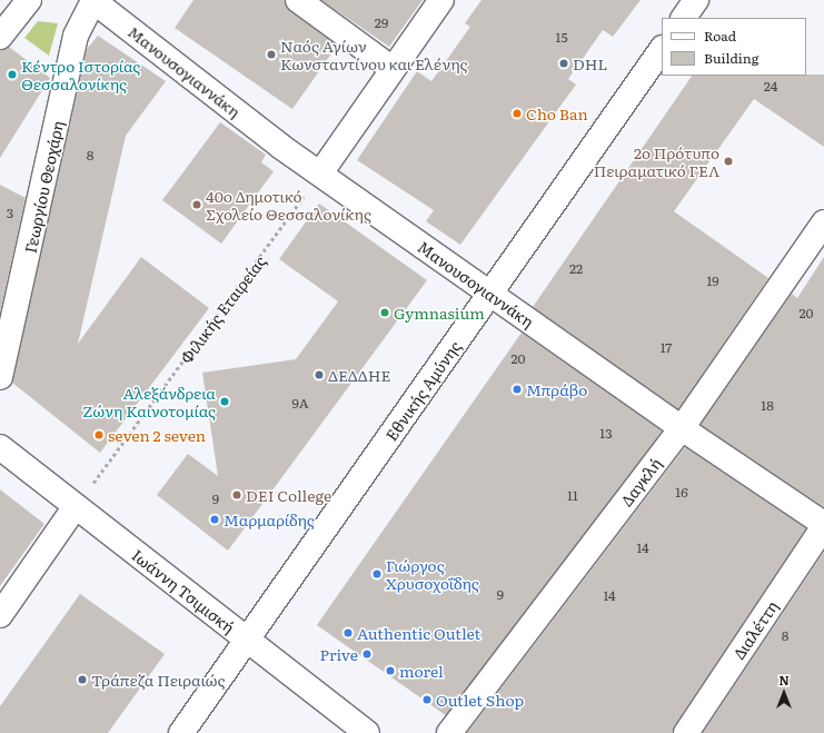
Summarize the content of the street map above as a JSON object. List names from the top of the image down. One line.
{"streets":{"street":["Μανουσογιαννάκη","Γεωργίου Θεοχάρη","Εθνικής Αμύνης","Δαγκλή","Ιωάννη Τσιμισκή","Διαλέττη"],"path":["Φιλικής Εταιρείας"]},"crossings":[["Μανουσογιαννάκη","Γεωργίου Θεοχάρη"],["Μανουσογιαννάκη","Φιλικής Εταιρείας"],["Μανουσογιαννάκη","Εθνικής Αμύνης"],["Μανουσογιαννάκη","Δαγκλή"],["Μανουσογιαννάκη","Διαλέττη"],["Φιλικής Εταιρείας","Ιωάννη Τσιμισκή"],["Εθνικής Αμύνης","Ιωάννη Τσιμισκή"]],"places":["Ναός Αγίων Κωνσταντίνου και Ελένης","DHL","Κέντρο Ιστορίας Θεσσαλονίκης","Cho Ban","2ο Πρότυπο Πειραματικό ΓΕΛ","40o Δημοτικό Σχολείο Θεσσαλονίκης","Gymnasium","ΔΕΔΔΗΕ","Μπράβο","Αλεξάνδρεια Ζώνη Καινοτομίας","seven 2 seven","DEI College","Μαρμαρίδης","Γιώργος Χρυσοχοΐδης","Authentic Outlet","Prive","morel","Τράπεζα Πειραιώς","Outlet Shop"],"house_numbers":["29","15","24","8","3","22","19","20","17","20","9Α","18","13","16","11","9","14","9","14","8"],"legend":["Road","Building"],"north":"top"}
